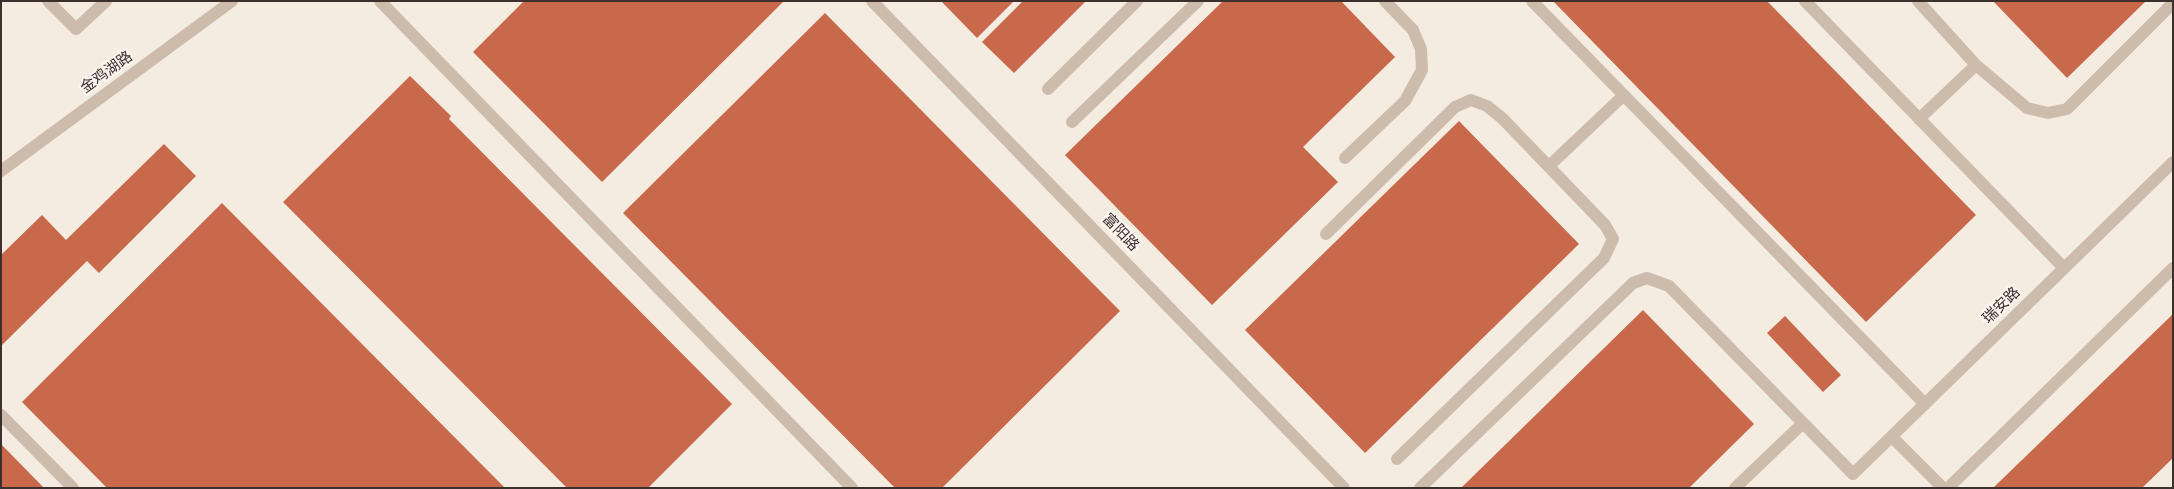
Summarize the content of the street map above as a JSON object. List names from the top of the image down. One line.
{"streets":{"street":["金鸡湖路","富阳路","瑞安路"]}}
